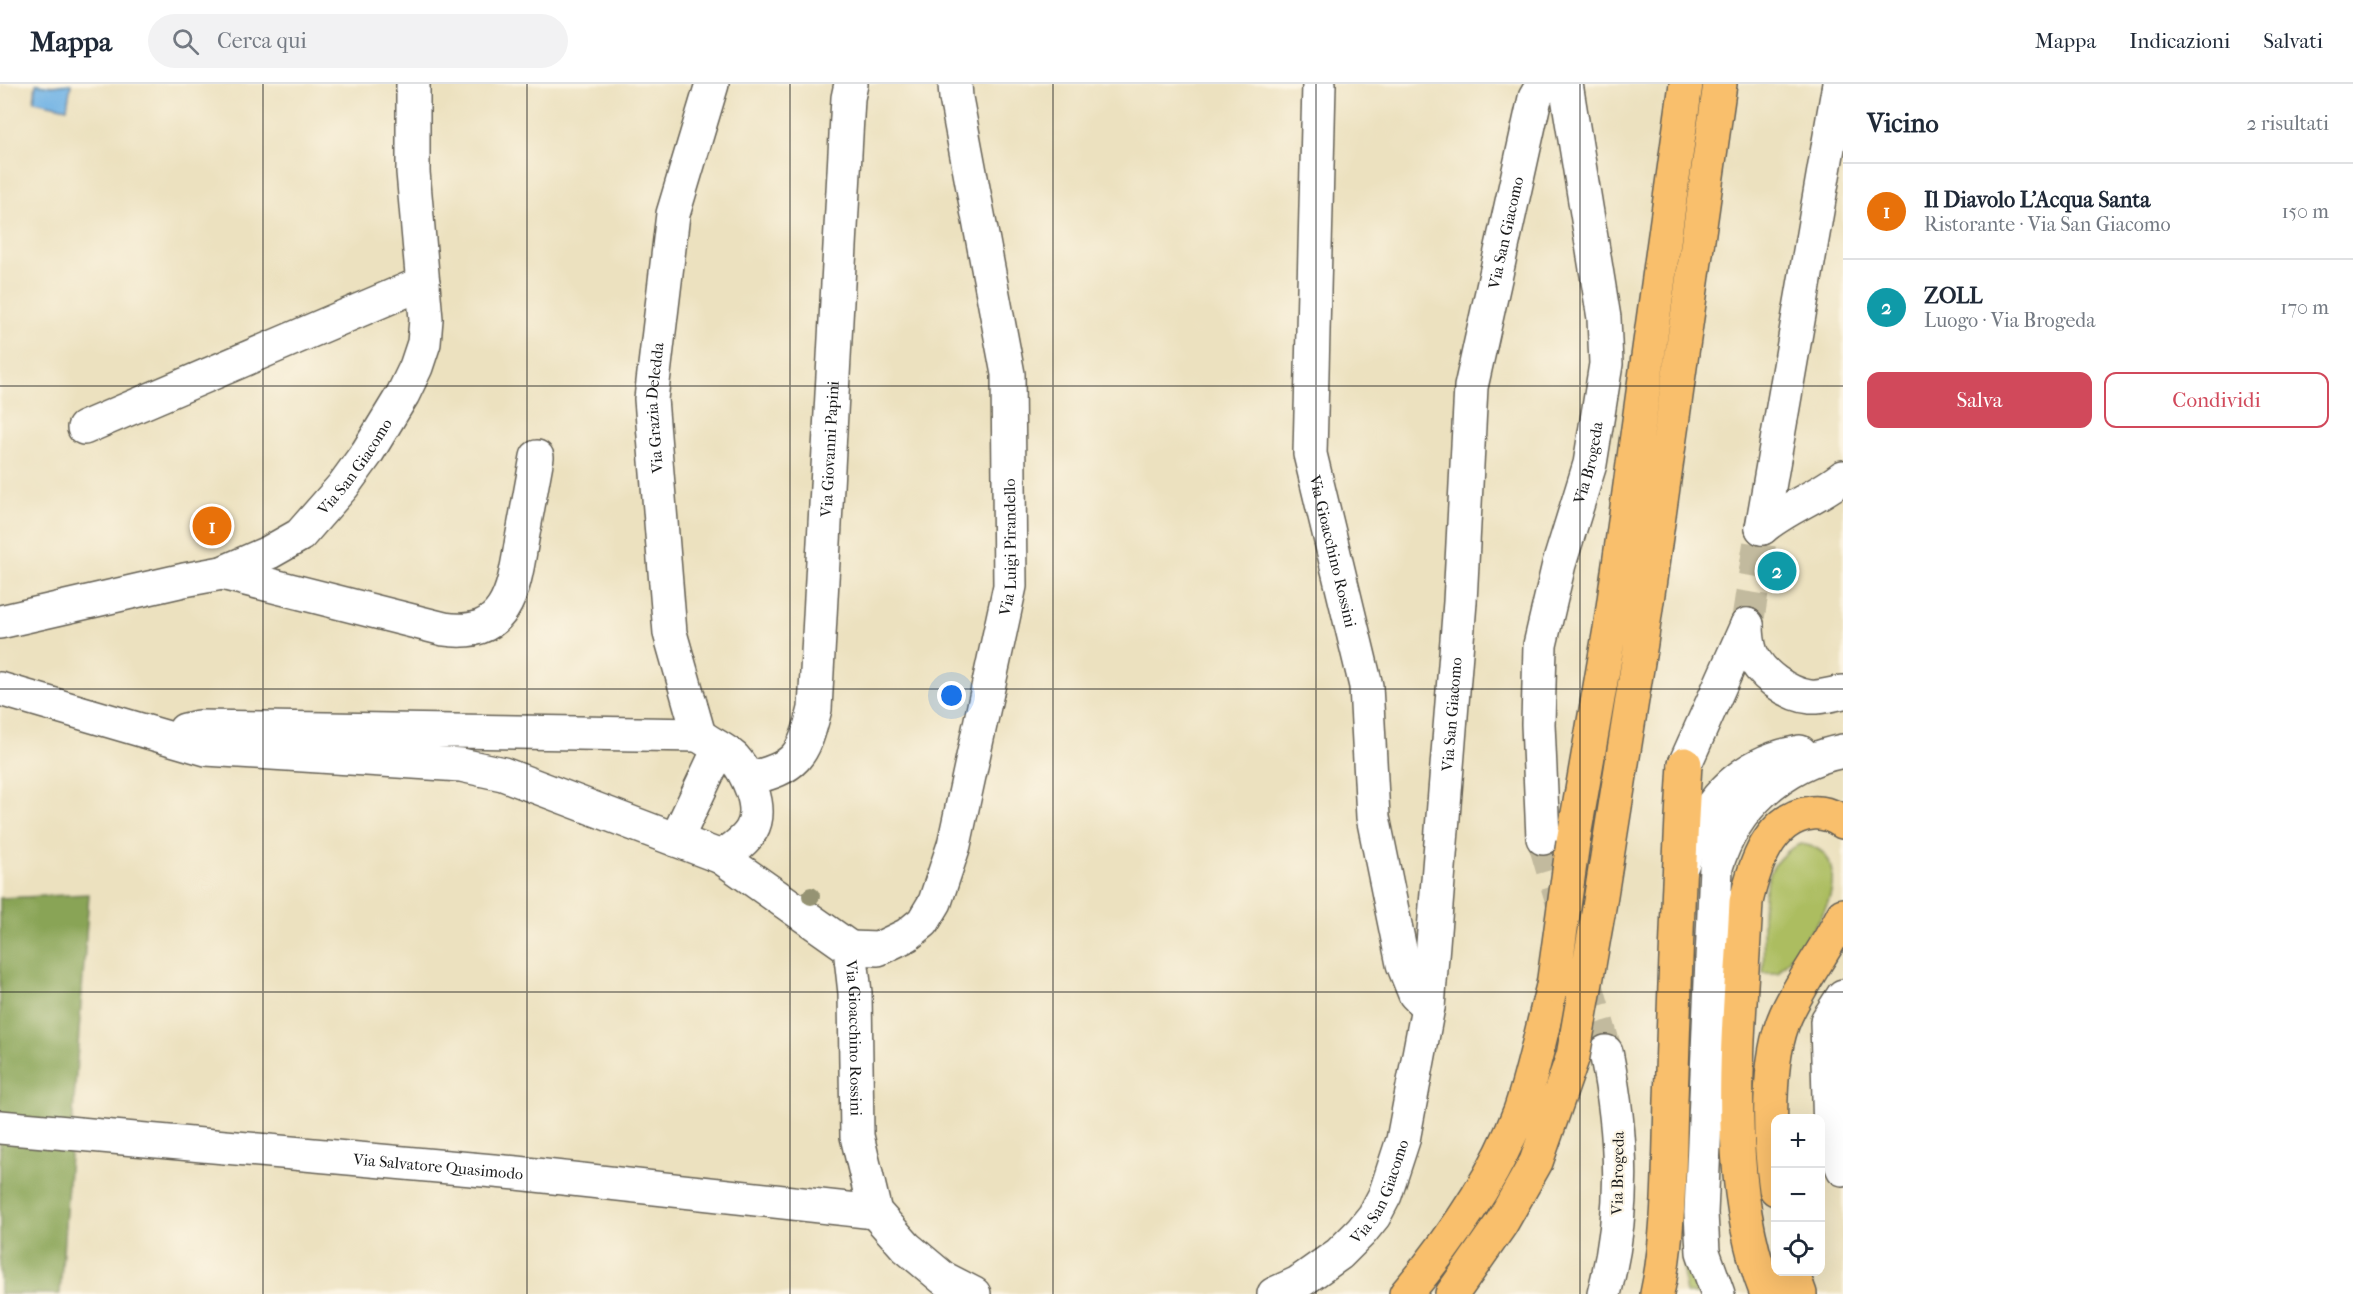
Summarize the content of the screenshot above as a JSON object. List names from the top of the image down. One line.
{"streets":{"street":["Via San Giacomo","Via Grazia Deledda","Via Giovanni Papini","Via Brogeda","Via Luigi Pirandello","Via Gioacchino Rossini","Via Salvatore Quasimodo"]},"crossings":[["Via San Giacomo","Via Gioacchino Rossini"],["Via Luigi Pirandello","Via Gioacchino Rossini"],["Via Gioacchino Rossini","Via Salvatore Quasimodo"]],"page":{"header":"Mappa","search":"Cerca qui","nav":["Mappa","Indicazioni","Salvati"],"heading":["Vicino","2 risultati"],"list":[{"mark":"1","name":"Il Diavolo L’Acqua Santa","note":"Ristorante · Via San Giacomo","value":"150 m"},{"mark":"2","name":"ZOLL","note":"Luogo · Via Brogeda","value":"170 m"}],"buttons":["Salva","Condividi"],"pins":["1","2"],"map_buttons":["+","−"]}}
